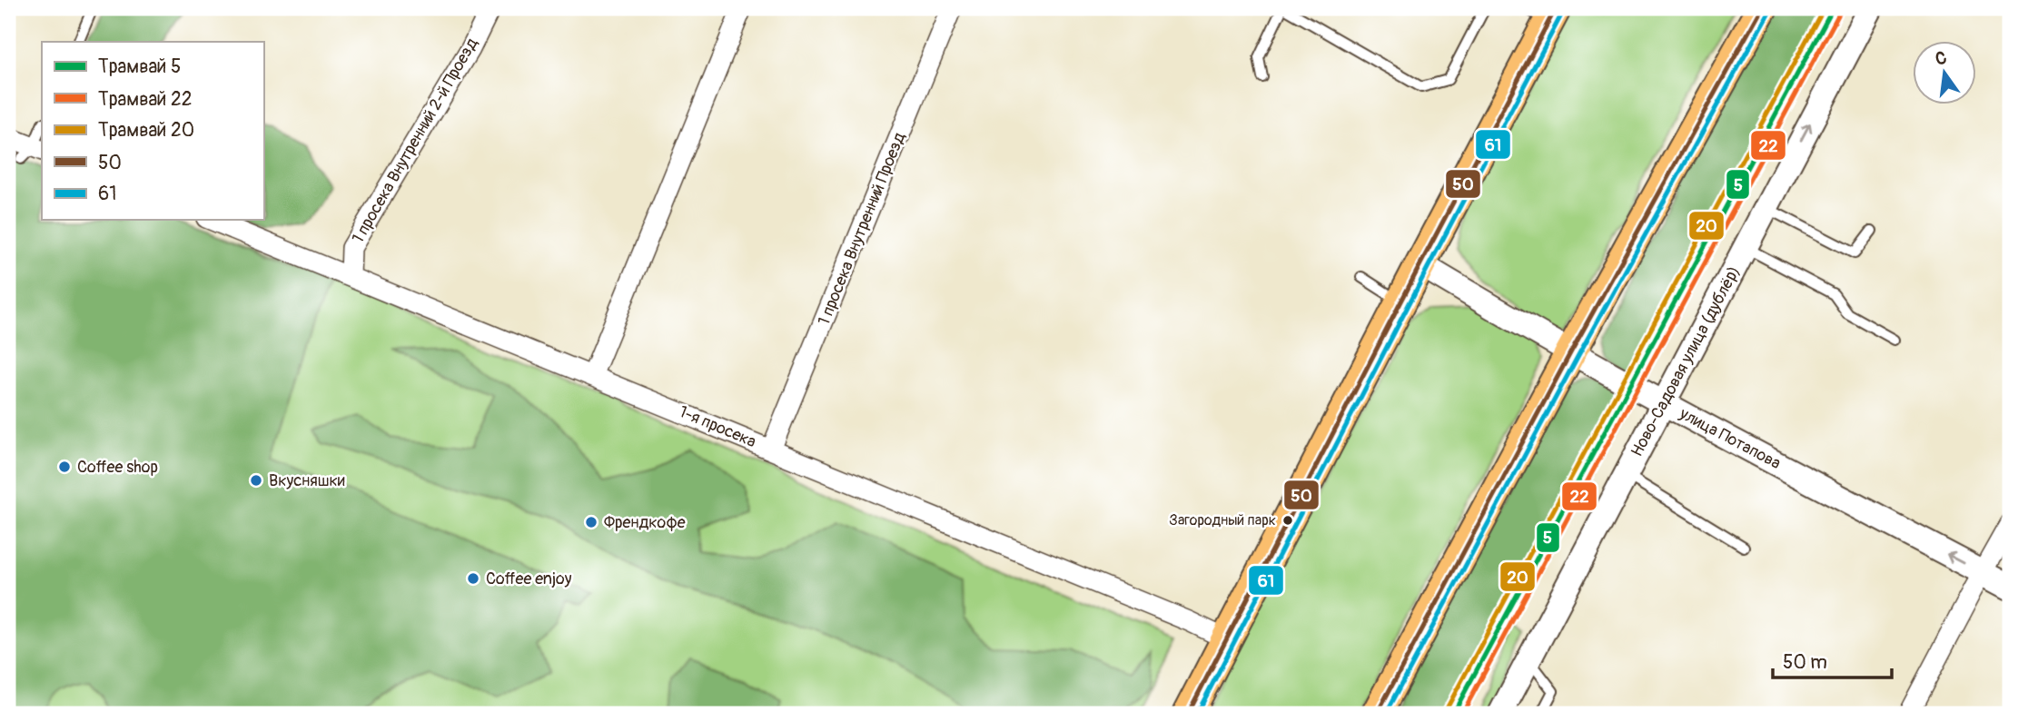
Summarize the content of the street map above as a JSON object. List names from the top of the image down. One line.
{"streets":{"street":["1 просека Внутренний 2-й Проезд","1 просека Внутренний Проезд","Ново-Садовая улица (дублёр)","1-я просека","улица Потапова"]},"crossings":[["1 просека Внутренний 2-й Проезд","1-я просека"],["1 просека Внутренний Проезд","1-я просека"],["Ново-Садовая улица (дублёр)","улица Потапова"]],"one_way":["улица Потапова"],"places":["Coffee shop","Вкусняшки","Загородный парк","Френдкофе","Coffee enjoy"],"lines":["tram line 5","tram line 20","transit line 50","tram line 22","transit line 61"],"legend":["Трамвай 5","Трамвай 22","Трамвай 20","50","61"],"scale_bar":"50 m","north":"top"}
